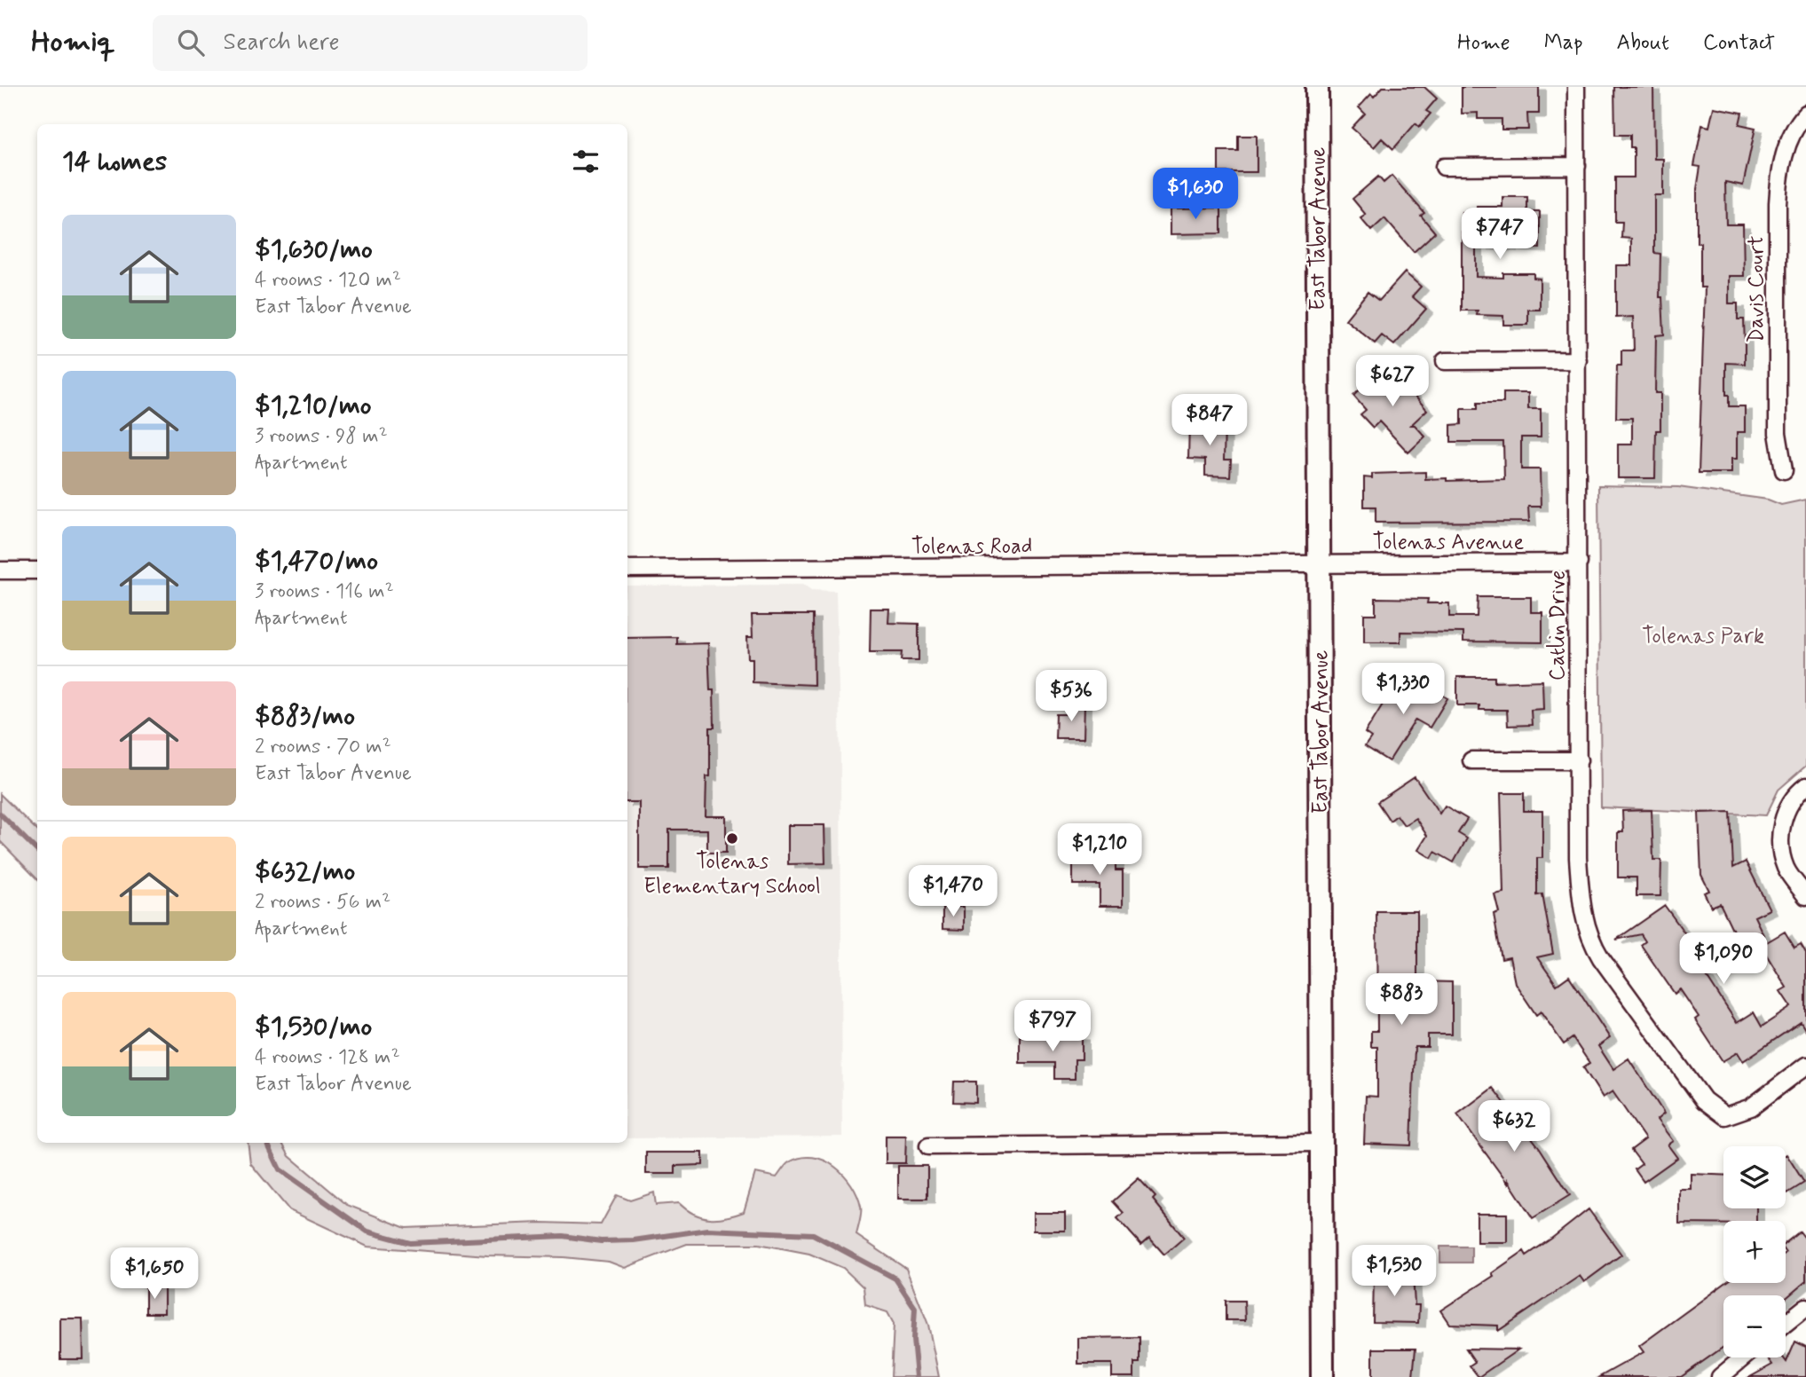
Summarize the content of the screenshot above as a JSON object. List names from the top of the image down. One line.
{"streets":{"main road":["East Tabor Avenue"],"street":["Davis Court","Tolenas Avenue","Tolenas Road","Catlin Drive"]},"crossings":[["East Tabor Avenue","Tolenas Avenue"],["East Tabor Avenue","Tolenas Road"],["Tolenas Avenue","Tolenas Road"],["Tolenas Avenue","Catlin Drive"]],"parks":["Tolenas Park"],"places":["Tolenas Elementary School"],"page":{"header":"Homiq","search":"Search here","nav":["Home","Map","About","Contact"],"heading":"14 homes","price":["$1,630","$747","$627","$847","$1,330","$536","$1,210","$1,470","$1,090","$883","$797","$632","$1,530","$1,650"],"list":[{"name":"$1,630/mo","note":"4 rooms · 120 m² · East Tabor Avenue"},{"name":"$1,210/mo","note":"3 rooms · 98 m² · Apartment"},{"name":"$1,470/mo","note":"3 rooms · 116 m² · Apartment"},{"name":"$883/mo","note":"2 rooms · 70 m² · East Tabor Avenue"},{"name":"$632/mo","note":"2 rooms · 56 m² · Apartment"},{"name":"$1,530/mo","note":"4 rooms · 128 m² · East Tabor Avenue"}],"map_buttons":["+","−"]}}
